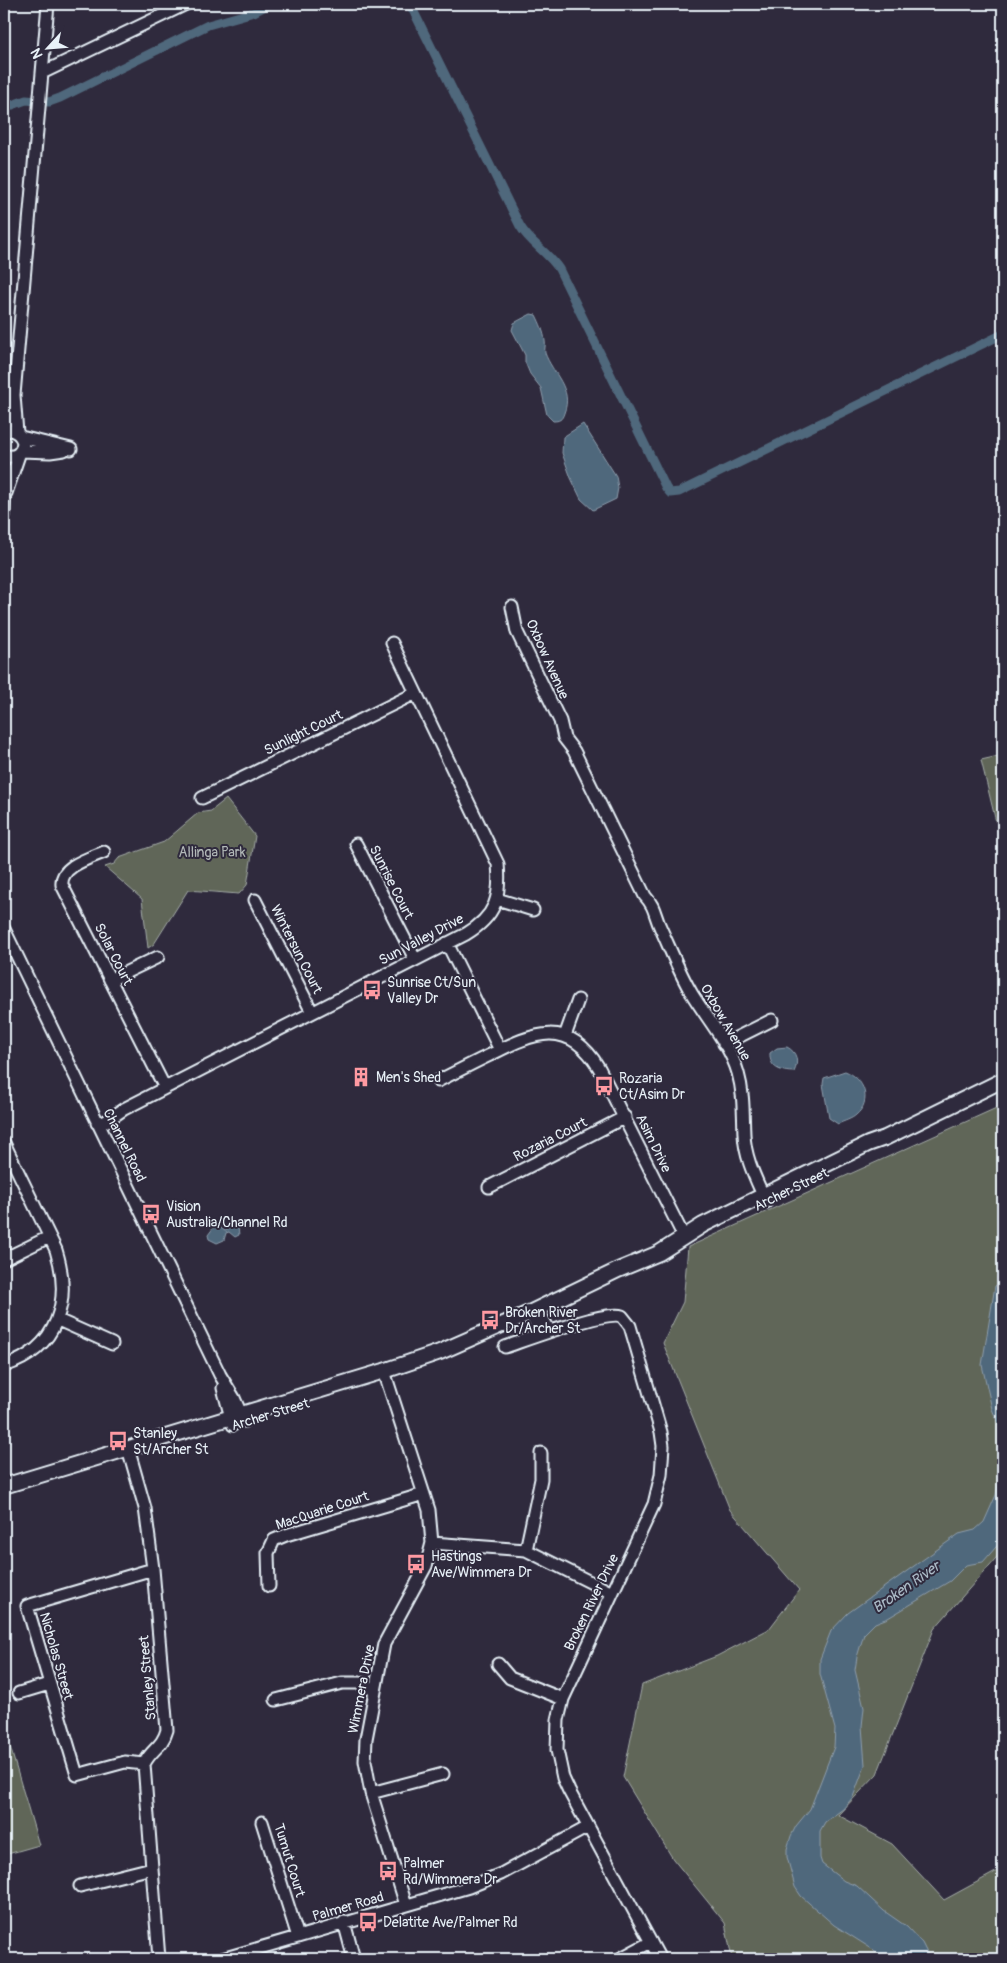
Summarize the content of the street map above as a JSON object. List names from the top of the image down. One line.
{"streets":{"main road":["Archer Street"],"street":["Oxbow Avenue","Sunlight Court","Sunrise Court","Sun Valley Drive","Wintersun Court","Solar Court","Rozaria Court","Asim Drive","Channel Road","MacQuarie Court","Broken River Drive","Nicholas Street","Stanley Street","Wimmera Drive","Tumut Court","Palmer Road"]},"crossings":[["Oxbow Avenue","Archer Street"],["Sunlight Court","Sun Valley Drive"],["Sunrise Court","Sun Valley Drive"],["Sun Valley Drive","Wintersun Court"],["Sun Valley Drive","Solar Court"],["Sun Valley Drive","Channel Road"],["Rozaria Court","Asim Drive"],["Asim Drive","Archer Street"],["Channel Road","Archer Street"],["Archer Street","Stanley Street"],["Archer Street","Wimmera Drive"],["MacQuarie Court","Wimmera Drive"],["Broken River Drive","Palmer Road"],["Nicholas Street","Stanley Street"],["Wimmera Drive","Palmer Road"],["Tumut Court","Palmer Road"]],"water":["Broken River"],"parks":["Allinga Park"],"places":{"bus stop":["Sunrise Ct/Sun Valley Dr","Rozaria Ct/Asim Dr","Vision Australia/Channel Rd","Broken River Dr/Archer St","Stanley St/Archer St","Hastings Ave/Wimmera Dr","Palmer Rd/Wimmera Dr","Delatite Ave/Palmer Rd"],"building":["Men's Shed"]},"north":"bottom left"}
